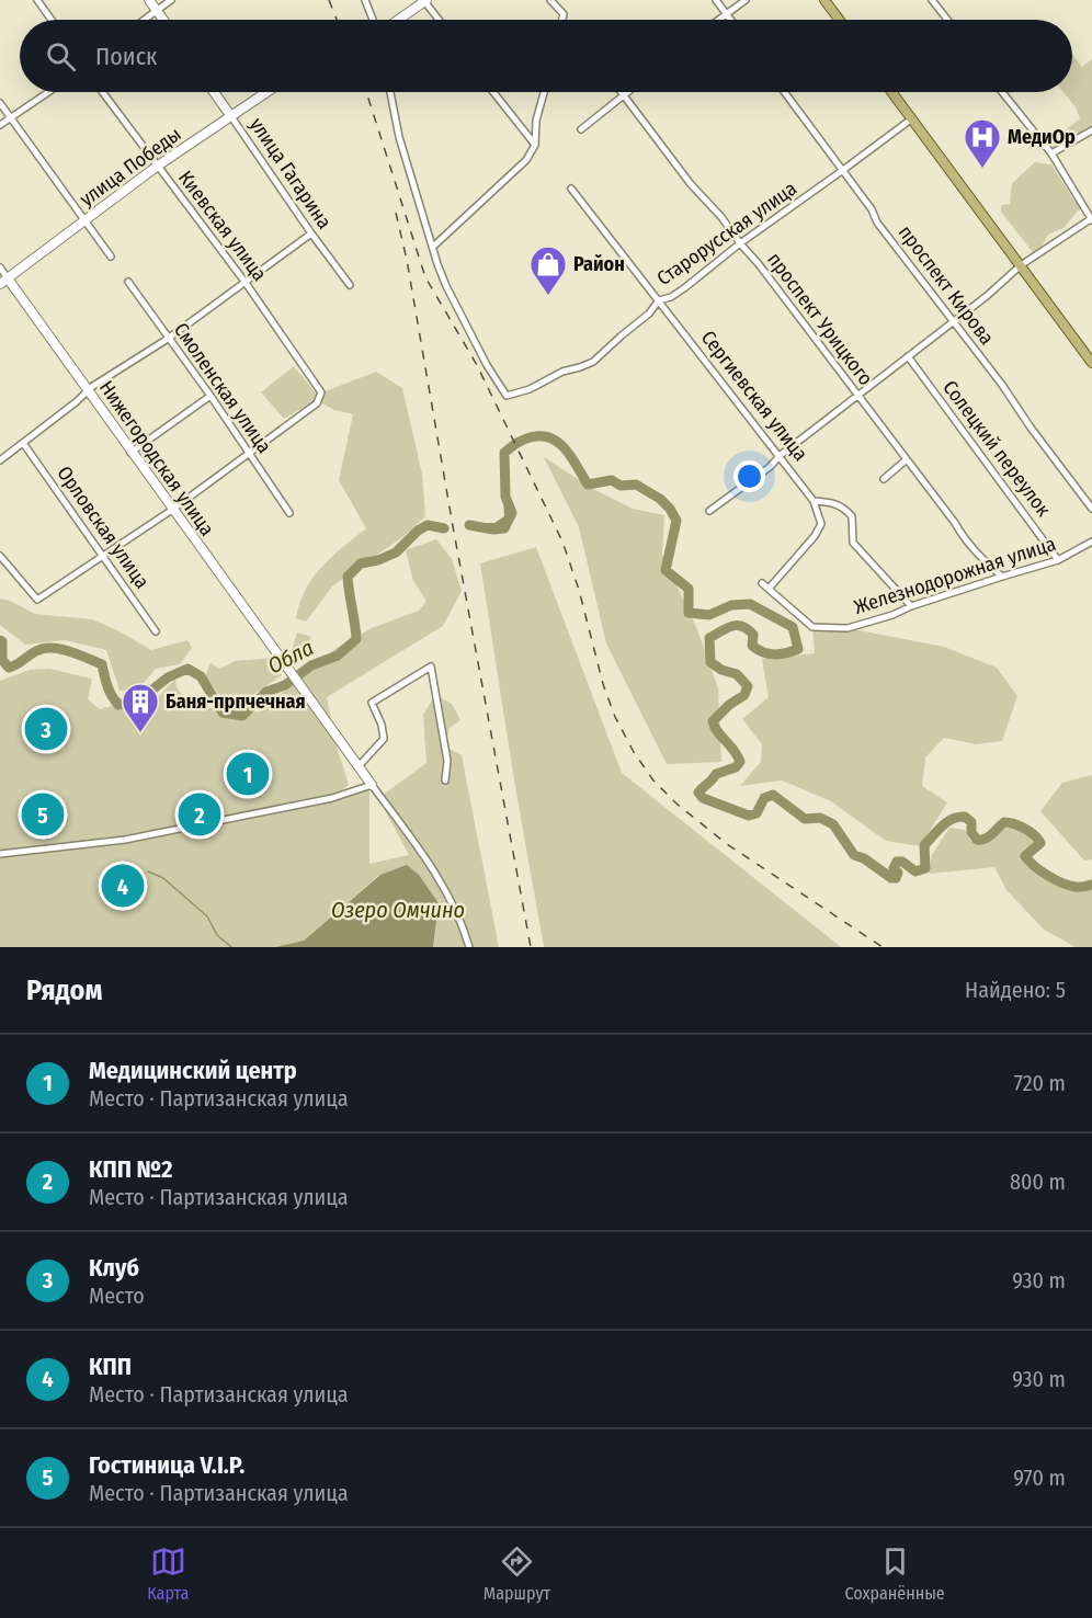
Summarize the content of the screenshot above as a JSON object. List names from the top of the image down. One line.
{"streets":{"street":["улица Победы","улица Гагарина","Киевская улица","Старорусская улица","проспект Кирова","проспект Урицкого","Смоленская улица","Сергиевская улица","Солецкий переулок","Нижегородская улица","Орловская улица","Железнодорожная улица"]},"crossings":[["улица Победы","улица Гагарина"],["улица Победы","Киевская улица"],["улица Победы","Нижегородская улица"],["Киевская улица","Смоленская улица"],["Старорусская улица","проспект Кирова"],["Старорусская улица","проспект Урицкого"],["Старорусская улица","Сергиевская улица"],["проспект Урицкого","Железнодорожная улица"],["Солецкий переулок","Железнодорожная улица"]],"water":["Обла","Озеро Омчино"],"places":{"hospital":["МедиОр"],"shop":["Район"],"building":["Баня-прпчечная"]},"page":{"search":"Поиск","pins":["3","1","2","5","4"],"heading":["Рядом","Найдено: 5"],"list":[{"mark":"1","name":"Медицинский центр","note":"Место · Партизанская улица","value":"720 m"},{"mark":"2","name":"КПП №2","note":"Место · Партизанская улица","value":"800 m"},{"mark":"3","name":"Клуб","note":"Место","value":"930 m"},{"mark":"4","name":"КПП","note":"Место · Партизанская улица","value":"930 m"},{"mark":"5","name":"Гостиница V.I.P.","note":"Место · Партизанская улица","value":"970 m"}],"nav":["Карта","Маршрут","Сохранённые"]}}
